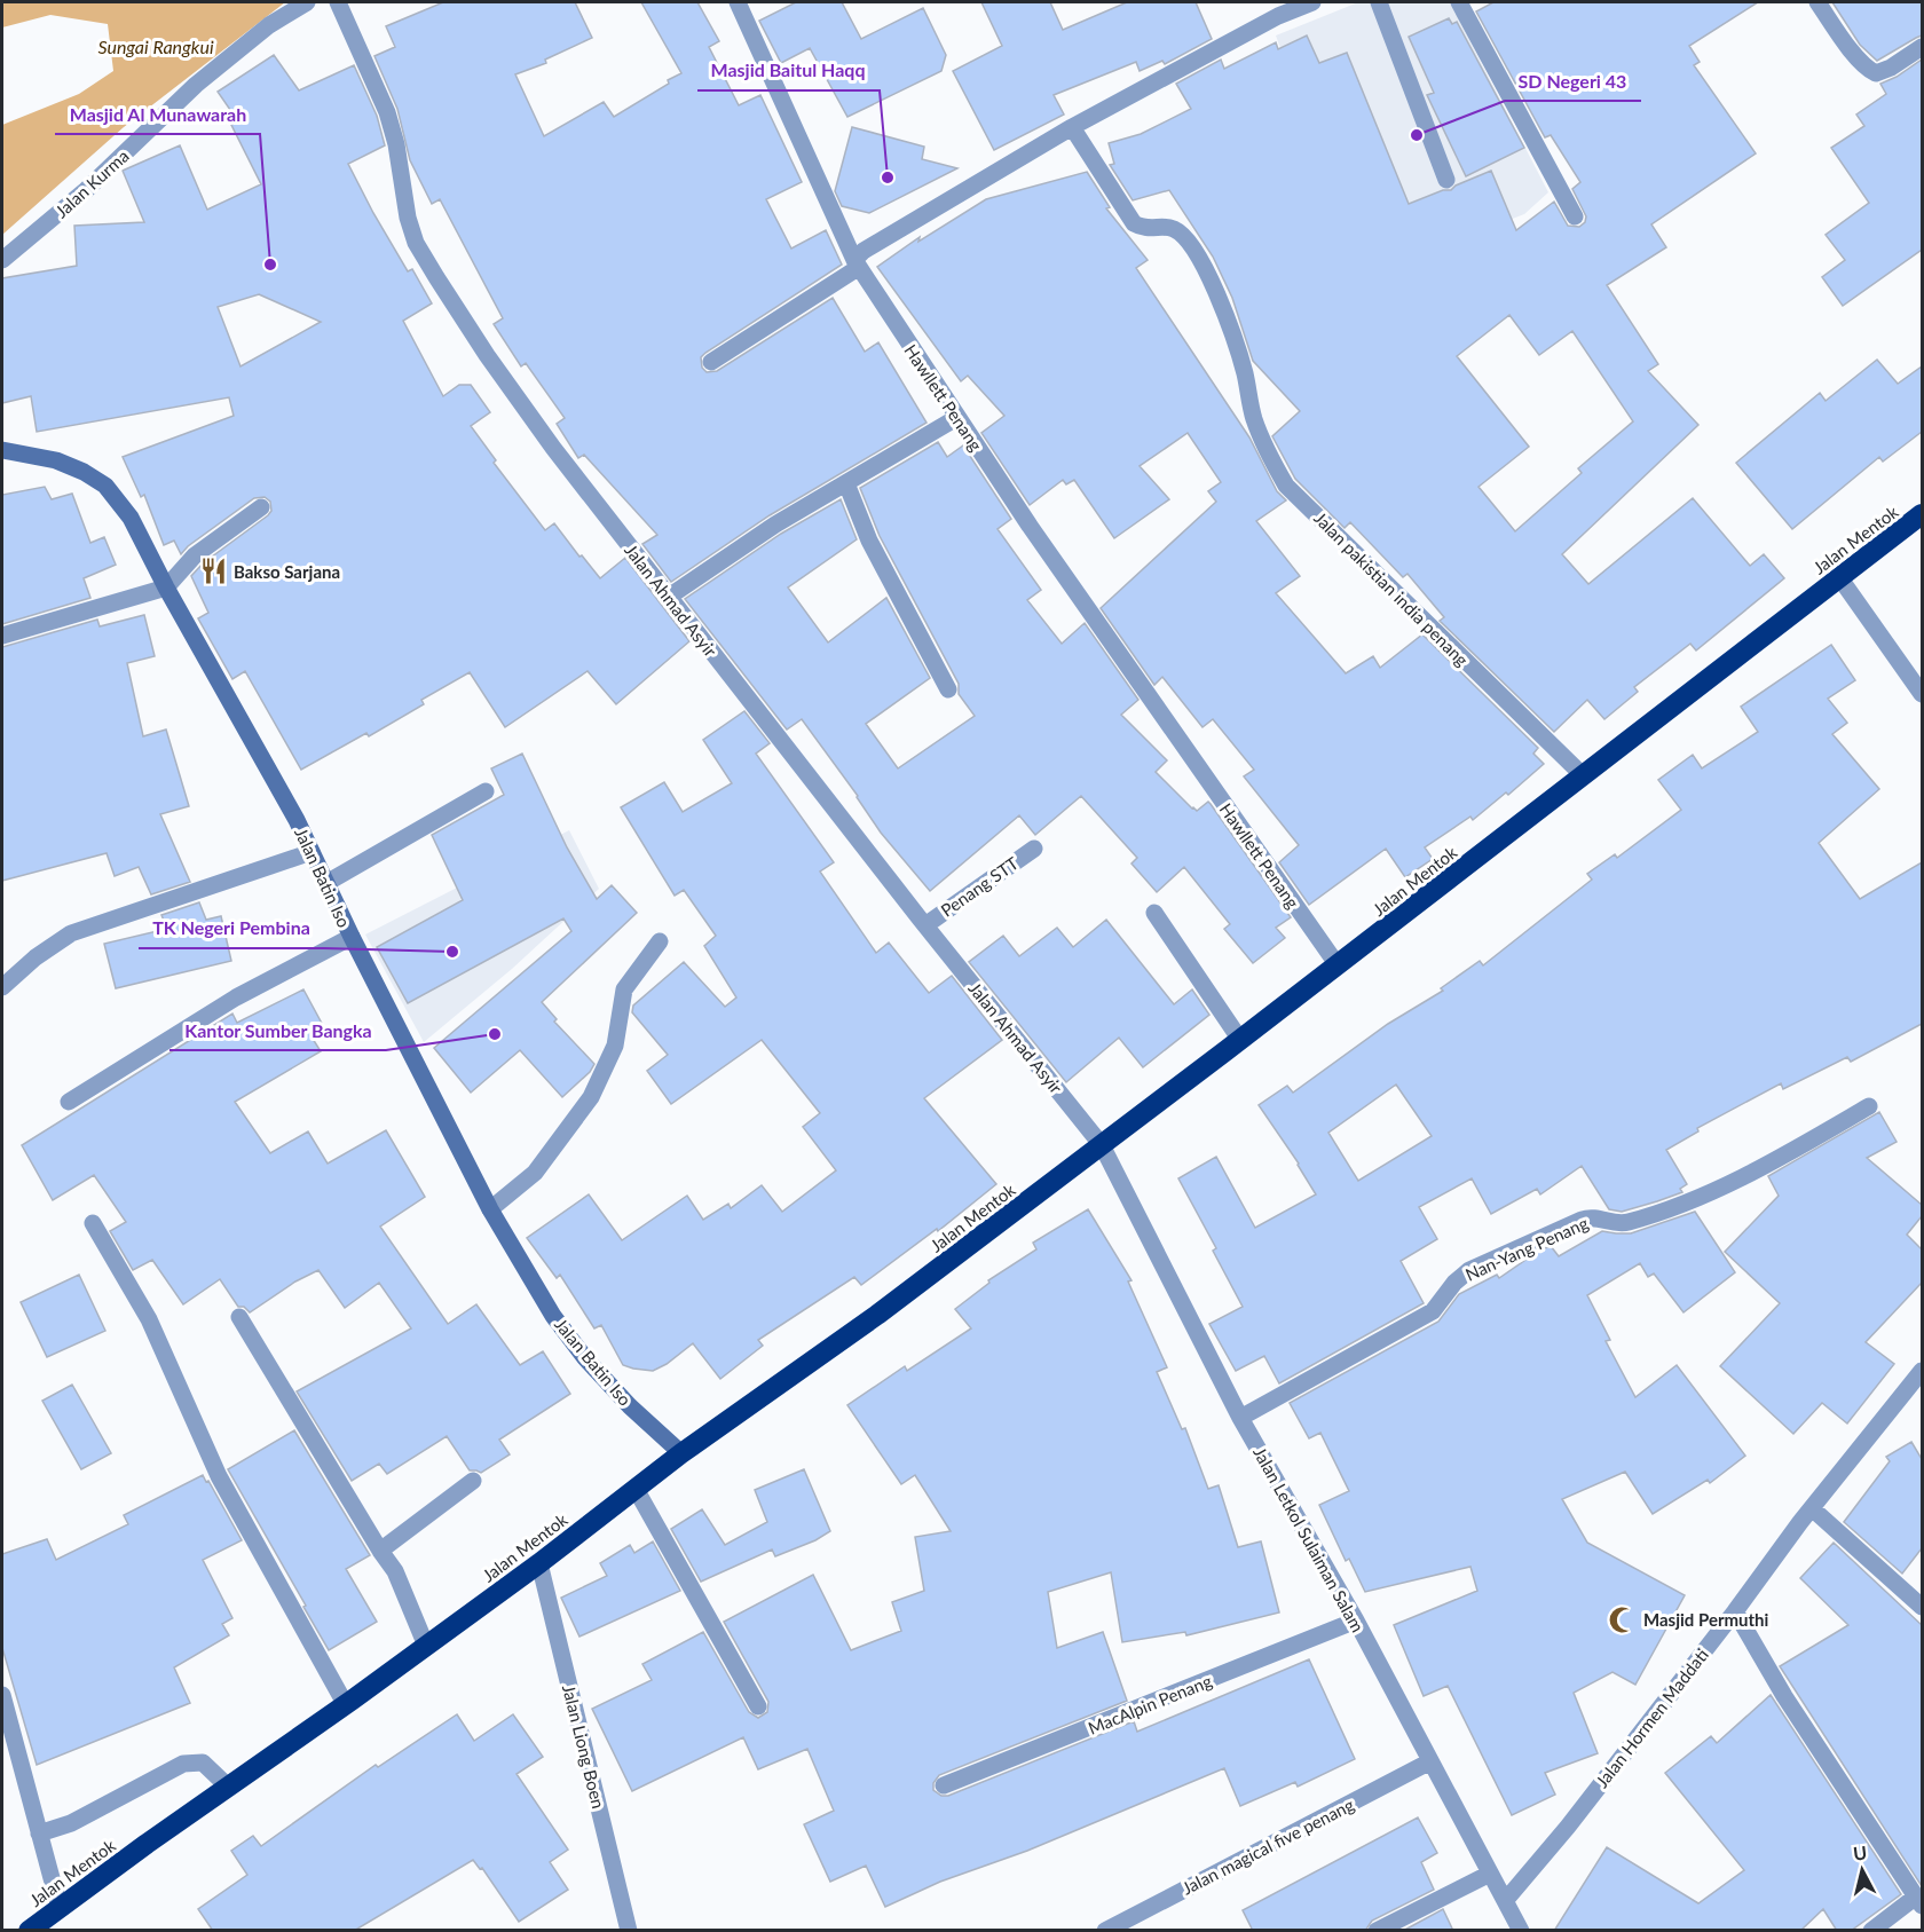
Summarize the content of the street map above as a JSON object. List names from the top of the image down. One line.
{"streets":{"highway":["Jalan Mentok"],"street":["Jalan Kurma","Hawllett Penang","Jalan pakistian india penang","Jalan Ahmad Asyir","Jalan Batin Iso","Penang STT","Nan-Yang Penang","Jalan Letkol Sulaiman Salam","MacAlpin Penang","Jalan Hormen Maddati","Jalan Liong Boen","Jalan magical five penang"]},"crossings":[["Hawllett Penang","Jalan Mentok"],["Jalan Mentok","Jalan pakistian india penang"],["Jalan Mentok","Jalan Ahmad Asyir"],["Jalan Mentok","Jalan Batin Iso"],["Jalan Mentok","Jalan Letkol Sulaiman Salam"],["Jalan Mentok","Jalan Liong Boen"],["Jalan Ahmad Asyir","Penang STT"],["Jalan Ahmad Asyir","Jalan Letkol Sulaiman Salam"],["Nan-Yang Penang","Jalan Letkol Sulaiman Salam"],["Jalan Letkol Sulaiman Salam","MacAlpin Penang"],["Jalan Letkol Sulaiman Salam","Jalan Hormen Maddati"],["Jalan Letkol Sulaiman Salam","Jalan magical five penang"]],"water":["Sungai Rangkui"],"places":{"other":["SD Negeri 43","Masjid Baitul Haqq","Masjid Al Munawarah","TK Negeri Pembina","Kantor Sumber Bangka"],"restaurant":["Bakso Sarjana"],"mosque":["Masjid Permuthi"]},"north":"top"}
